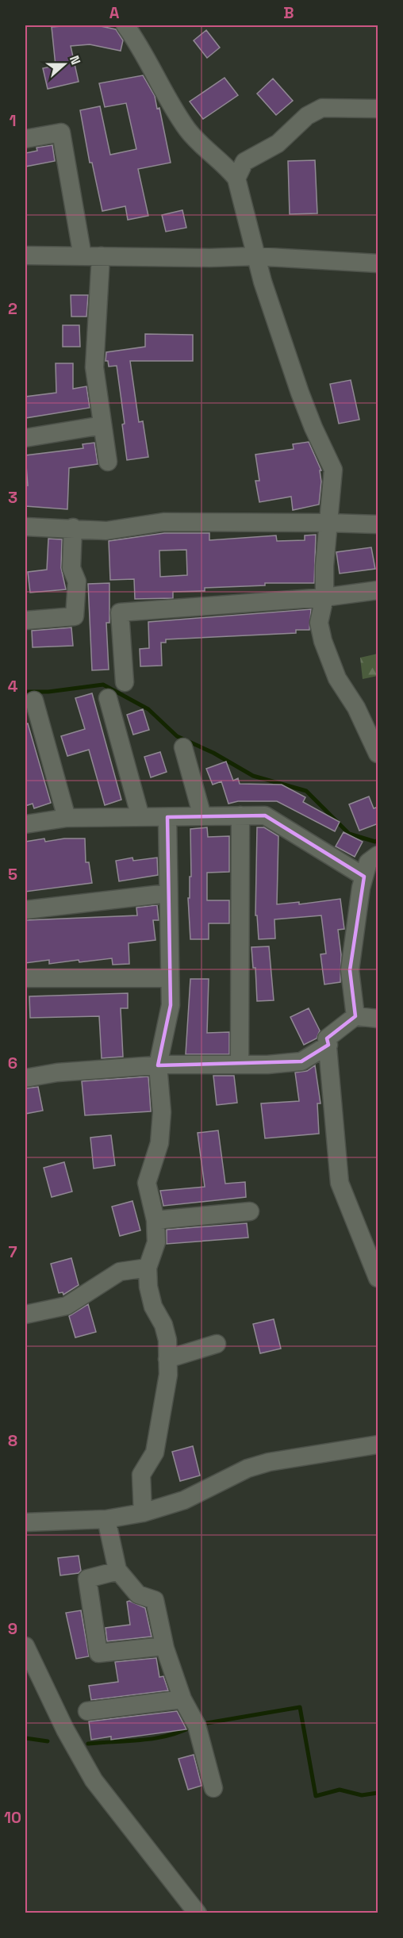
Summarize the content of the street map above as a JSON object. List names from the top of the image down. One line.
{"north":"right","grid":{"columns":["A","B"],"rows":["1","2","3","4","5","6","7","8","9","10"]}}
